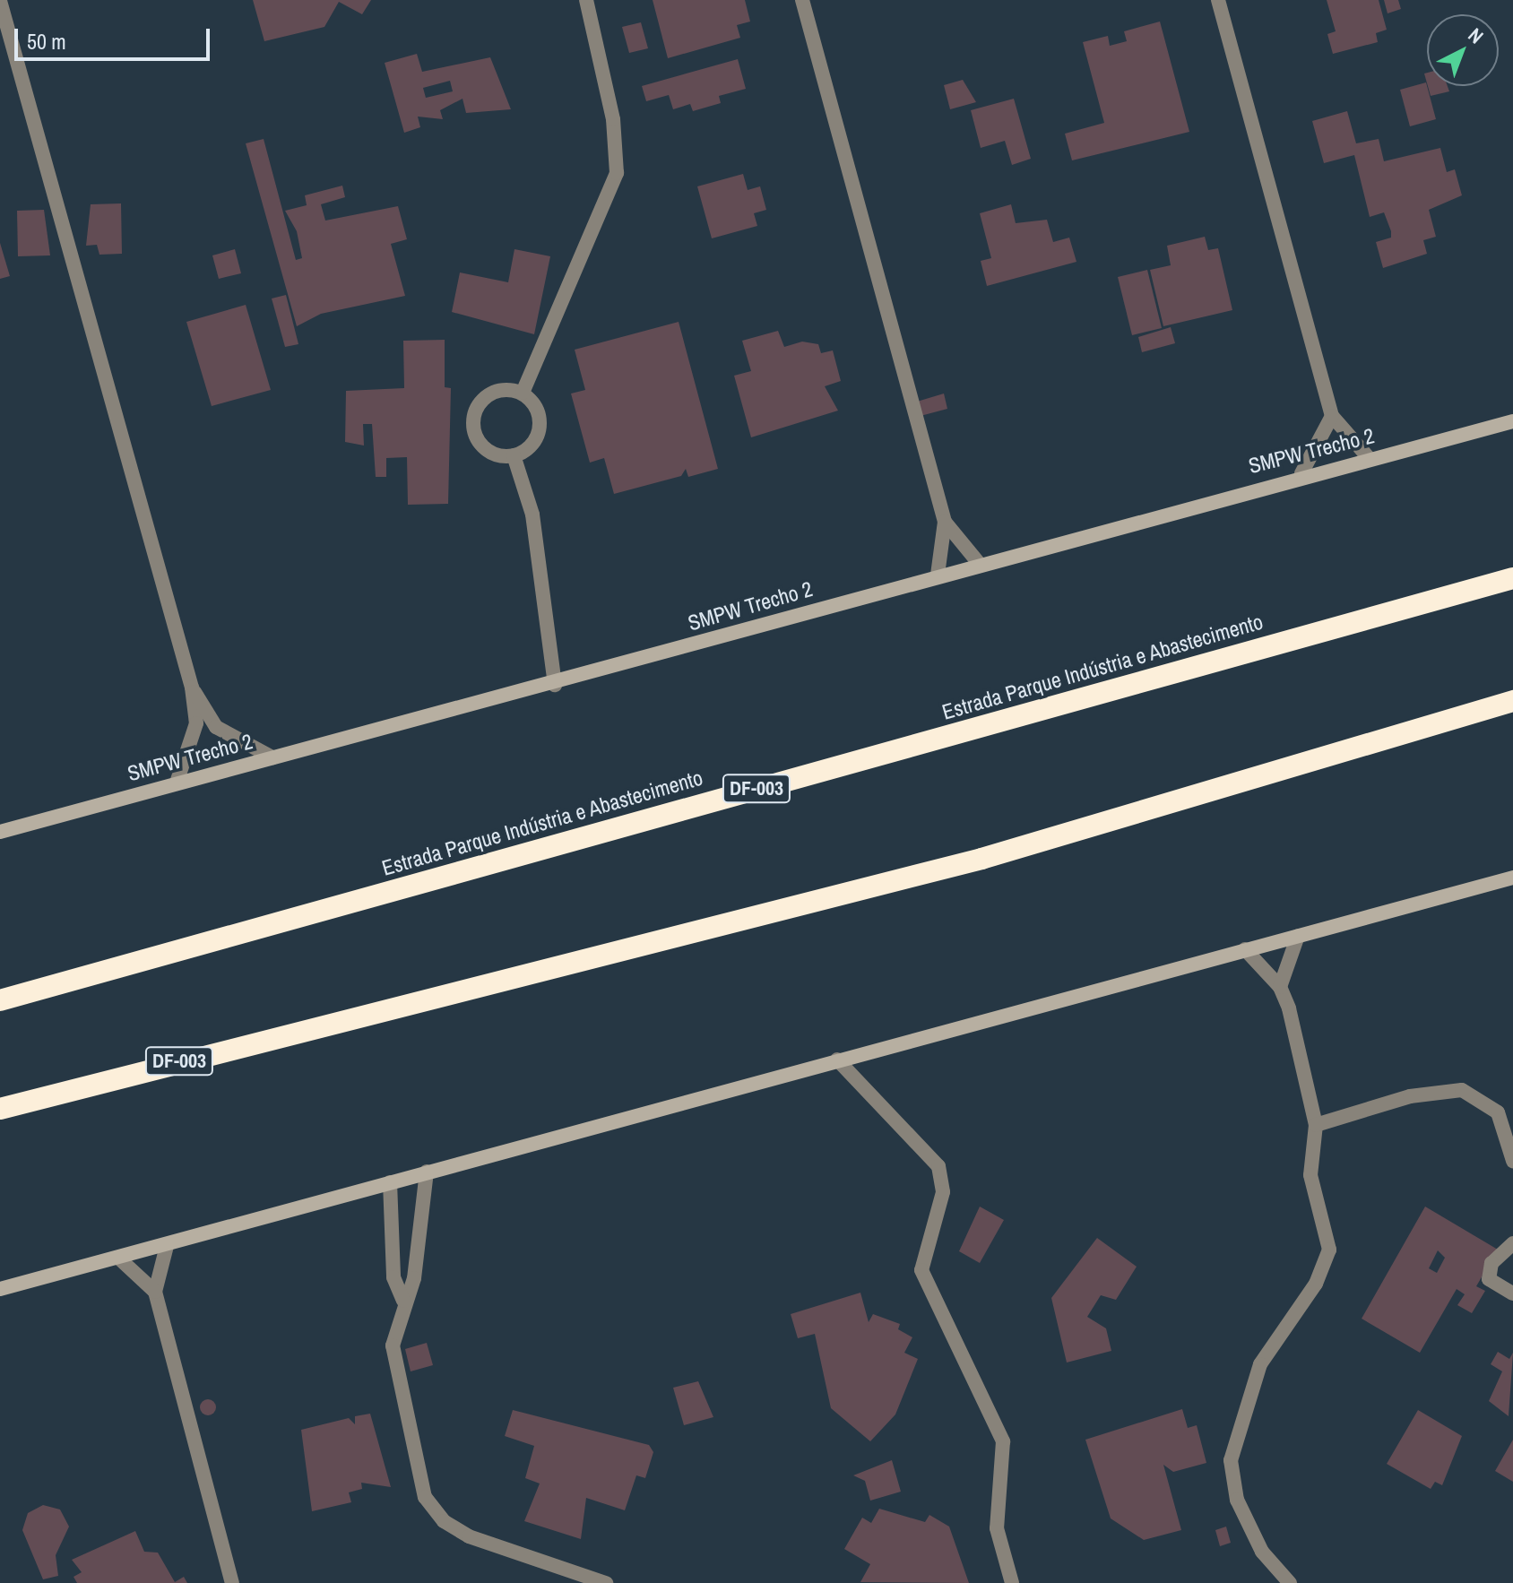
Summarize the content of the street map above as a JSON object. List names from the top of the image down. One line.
{"streets":{"highway":["Estrada Parque Indústria e Abastecimento","DF-003"],"street":["SMPW Trecho 2"]},"scale_bar":"50 m","north":"top right"}
